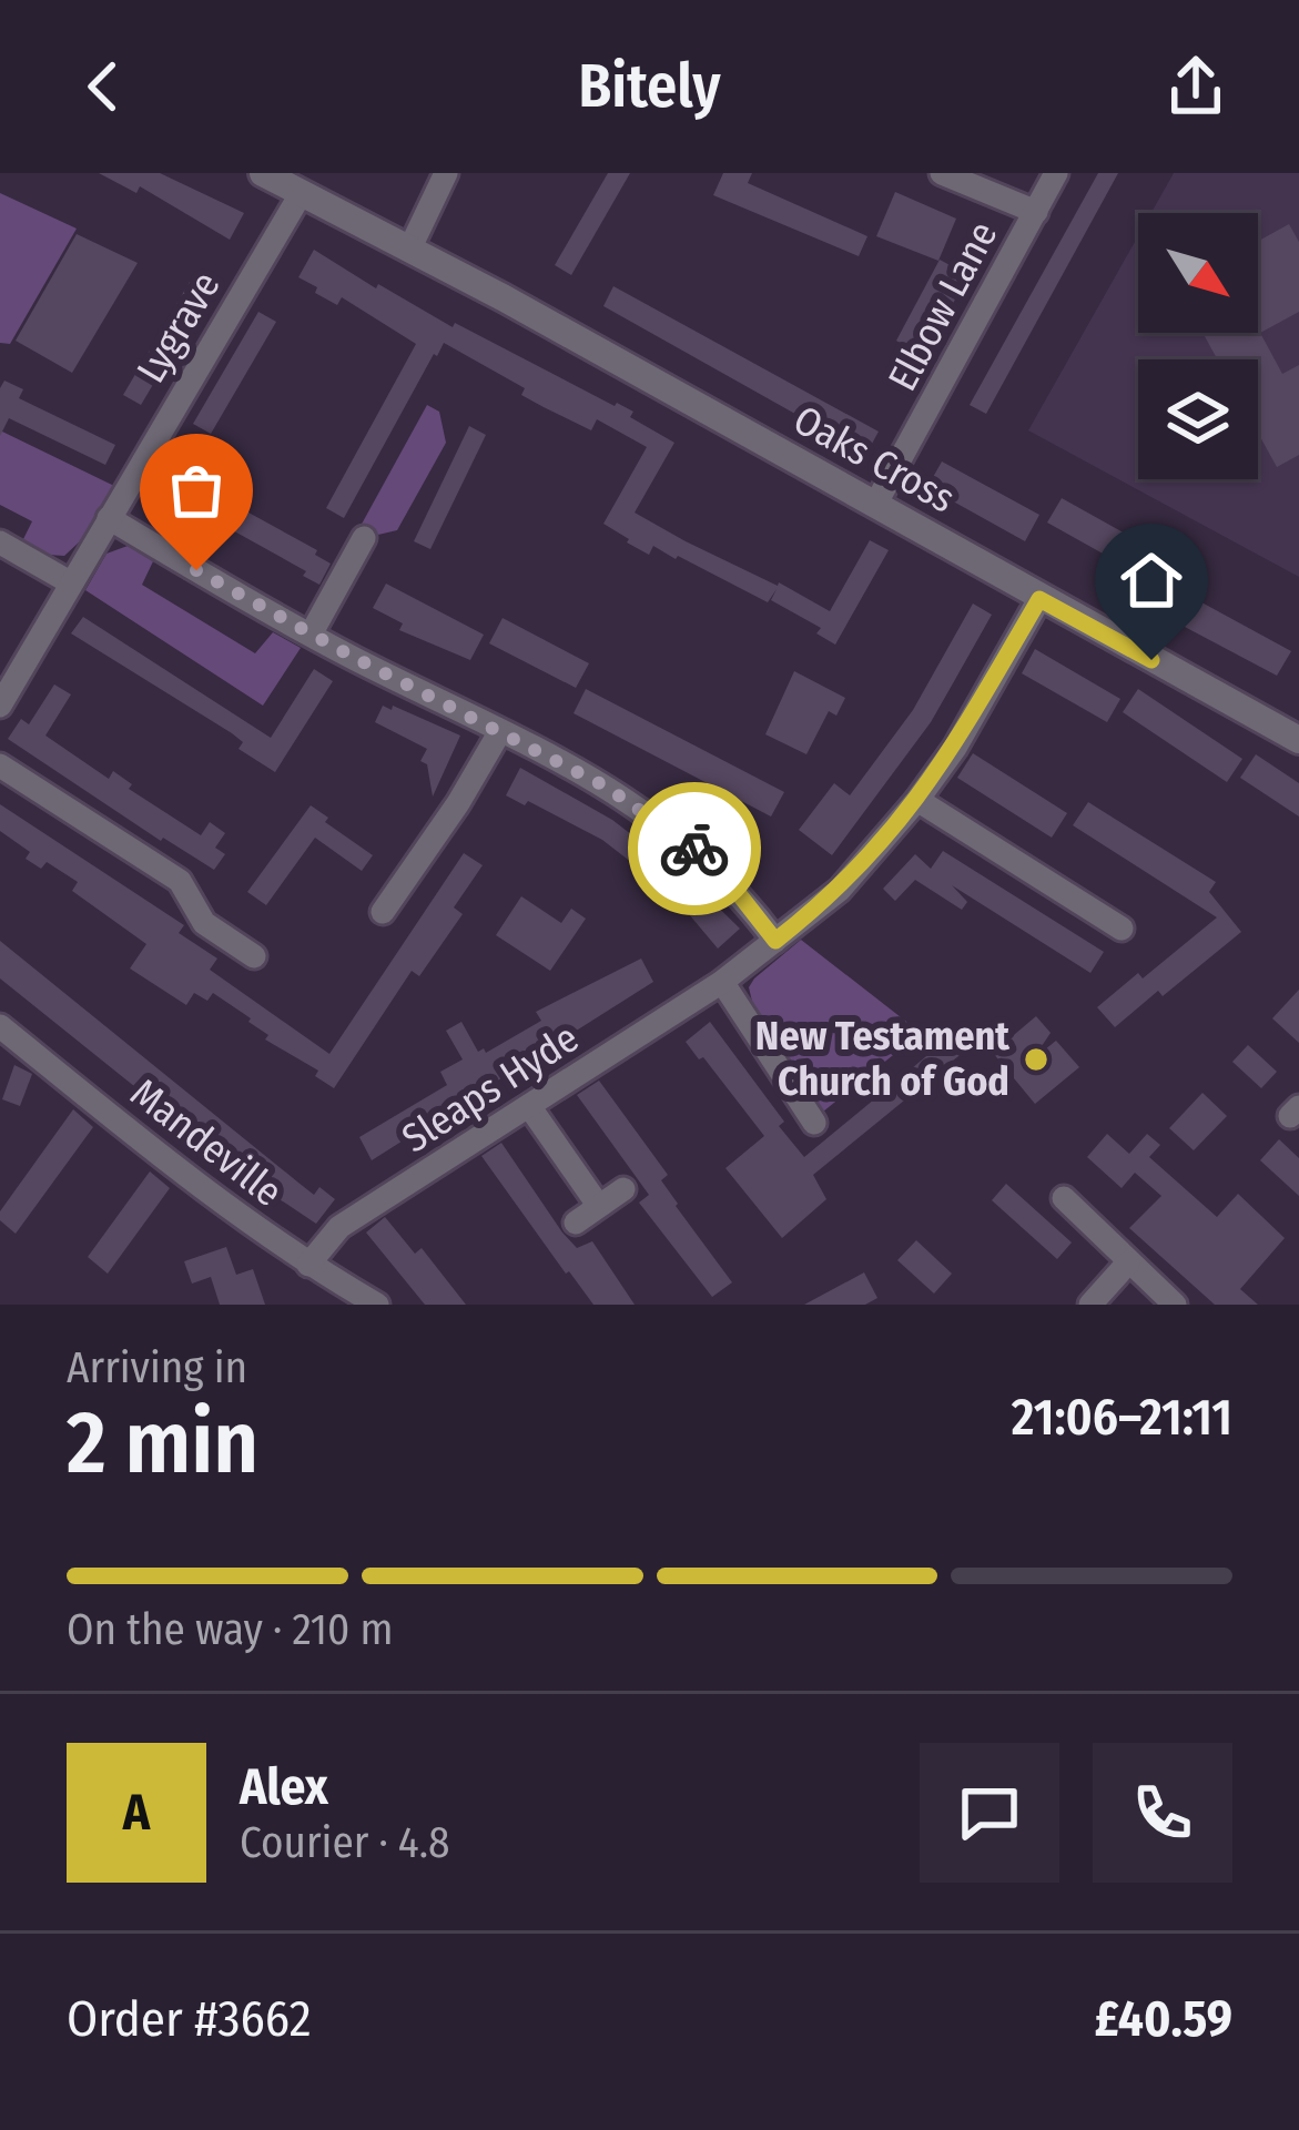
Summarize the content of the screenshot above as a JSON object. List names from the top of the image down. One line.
{"streets":{"street":["Elbow Lane","Lygrave","Oaks Cross","Sleaps Hyde","Mandeville"]},"crossings":[["Elbow Lane","Oaks Cross"],["Lygrave","Oaks Cross"],["Oaks Cross","Sleaps Hyde"],["Sleaps Hyde","Mandeville"]],"places":["New Testament Church of God"],"north":"bottom right","page":{"header":"Bitely","heading":["2 min","Arriving in","21:06–21:11"],"panel":["Alex","Courier · 4.8","Order #3662","£40.59"],"bar":"On the way · 210 m","round":"A"}}
